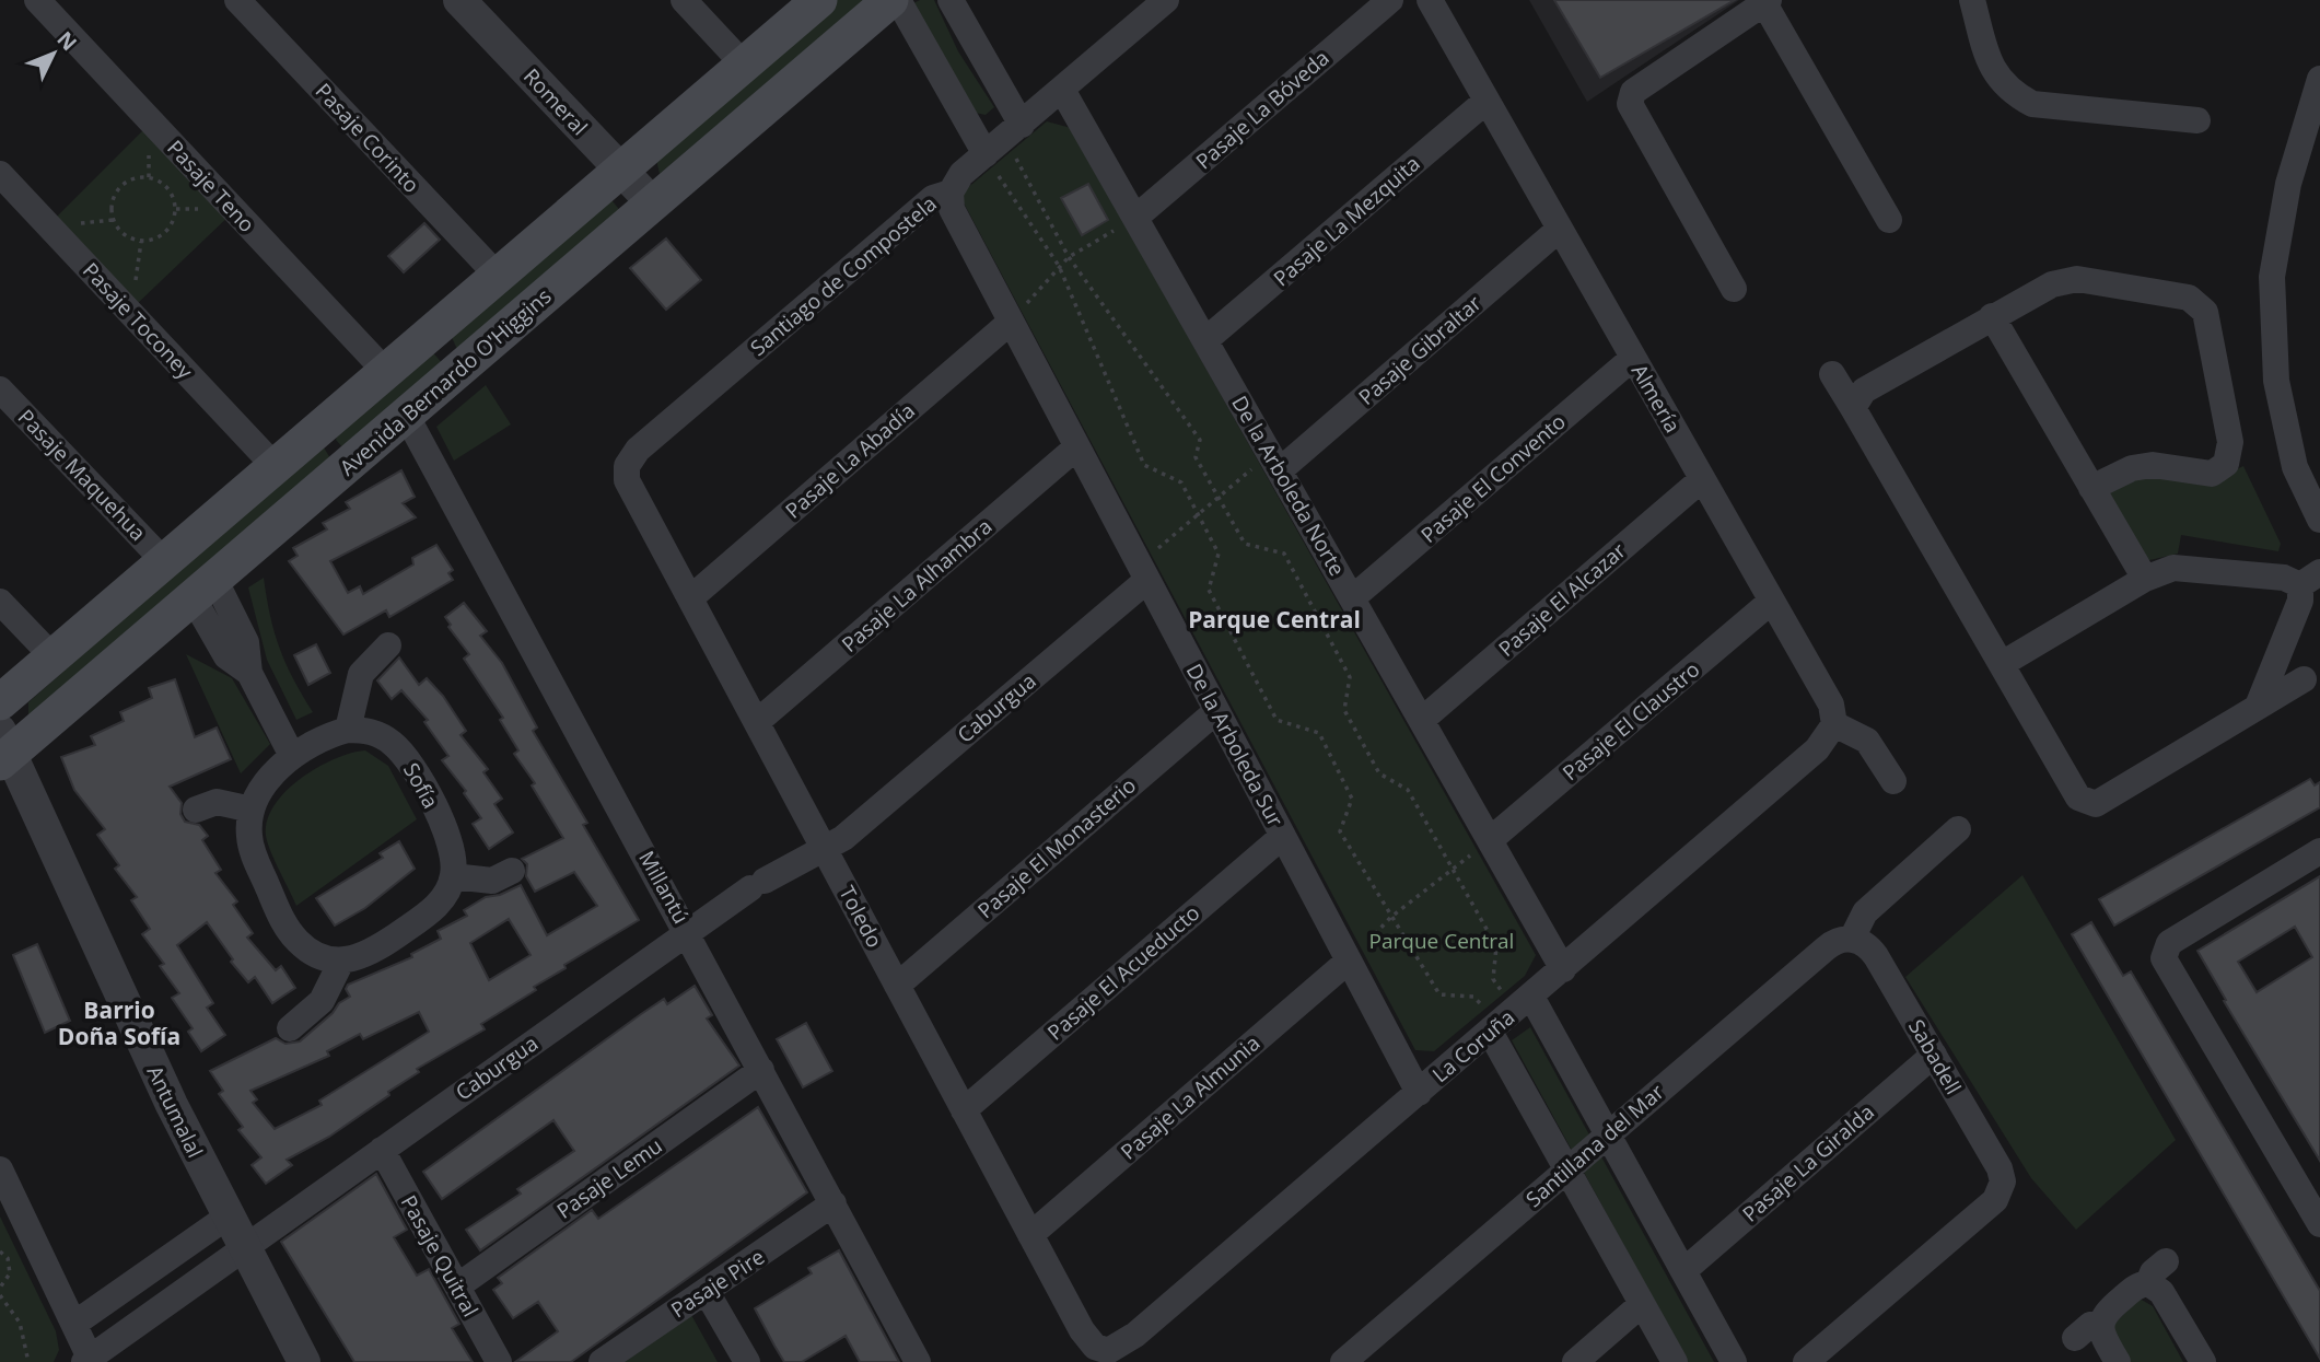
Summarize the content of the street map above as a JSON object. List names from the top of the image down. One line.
{"streets":{"main road":["Avenida Bernardo O'Higgins"],"street":["Romeral","Pasaje La Bóveda","Pasaje Corinto","Pasaje Teno","Pasaje La Mezquita","Santiago de Compostela","Pasaje Toconey","Pasaje Gibraltar","Almería","Pasaje La Abadía","Pasaje Maquehua","Pasaje El Convento","De la Arboleda Norte","Pasaje La Alhambra","Pasaje El Alcazar","Caburgua","Pasaje El Claustro","De la Arboleda Sur","Sofía","Pasaje El Monasterio","Millantú","Toledo","Pasaje El Acueducto","La Coruña","Sabadell","Pasaje La Almunia","Antumalal","Santillana del Mar","Pasaje La Giralda","Pasaje Lemu","Pasaje Quitral","Pasaje Pire"]},"crossings":[["Romeral","Avenida Bernardo O'Higgins"],["Pasaje La Bóveda","De la Arboleda Norte"],["Pasaje La Mezquita","Almería"],["Pasaje La Mezquita","De la Arboleda Norte"],["Santiago de Compostela","De la Arboleda Norte"],["Santiago de Compostela","De la Arboleda Sur"],["Santiago de Compostela","Toledo"],["Pasaje Gibraltar","Almería"],["Pasaje Gibraltar","De la Arboleda Norte"],["Avenida Bernardo O'Higgins","Millantú"],["Avenida Bernardo O'Higgins","Antumalal"],["Almería","Pasaje El Convento"],["Almería","Pasaje El Alcazar"],["Almería","Pasaje El Claustro"],["Almería","La Coruña"],["Pasaje La Abadía","De la Arboleda Sur"],["Pasaje La Abadía","Toledo"],["Pasaje El Convento","De la Arboleda Norte"],["De la Arboleda Norte","Pasaje El Alcazar"],["De la Arboleda Norte","Pasaje El Claustro"],["De la Arboleda Norte","La Coruña"],["Pasaje La Alhambra","De la Arboleda Sur"],["Pasaje La Alhambra","Toledo"],["Caburgua","De la Arboleda Sur"],["Caburgua","Millantú"],["Caburgua","Toledo"],["Caburgua","Antumalal"],["Caburgua","Pasaje Quitral"],["De la Arboleda Sur","Pasaje El Monasterio"],["De la Arboleda Sur","Pasaje El Acueducto"],["De la Arboleda Sur","La Coruña"],["De la Arboleda Sur","Pasaje La Almunia"],["Pasaje El Monasterio","Toledo"],["Millantú","Pasaje Lemu"],["Millantú","Pasaje Pire"],["Toledo","Pasaje El Acueducto"],["Toledo","La Coruña"],["Toledo","Pasaje La Almunia"],["Sabadell","Santillana del Mar"],["Sabadell","Pasaje La Giralda"],["Pasaje Lemu","Pasaje Quitral"]],"districts":["Parque Central","Barrio Doña Sofía"],"parks":["Parque Central"],"north":"top right"}
